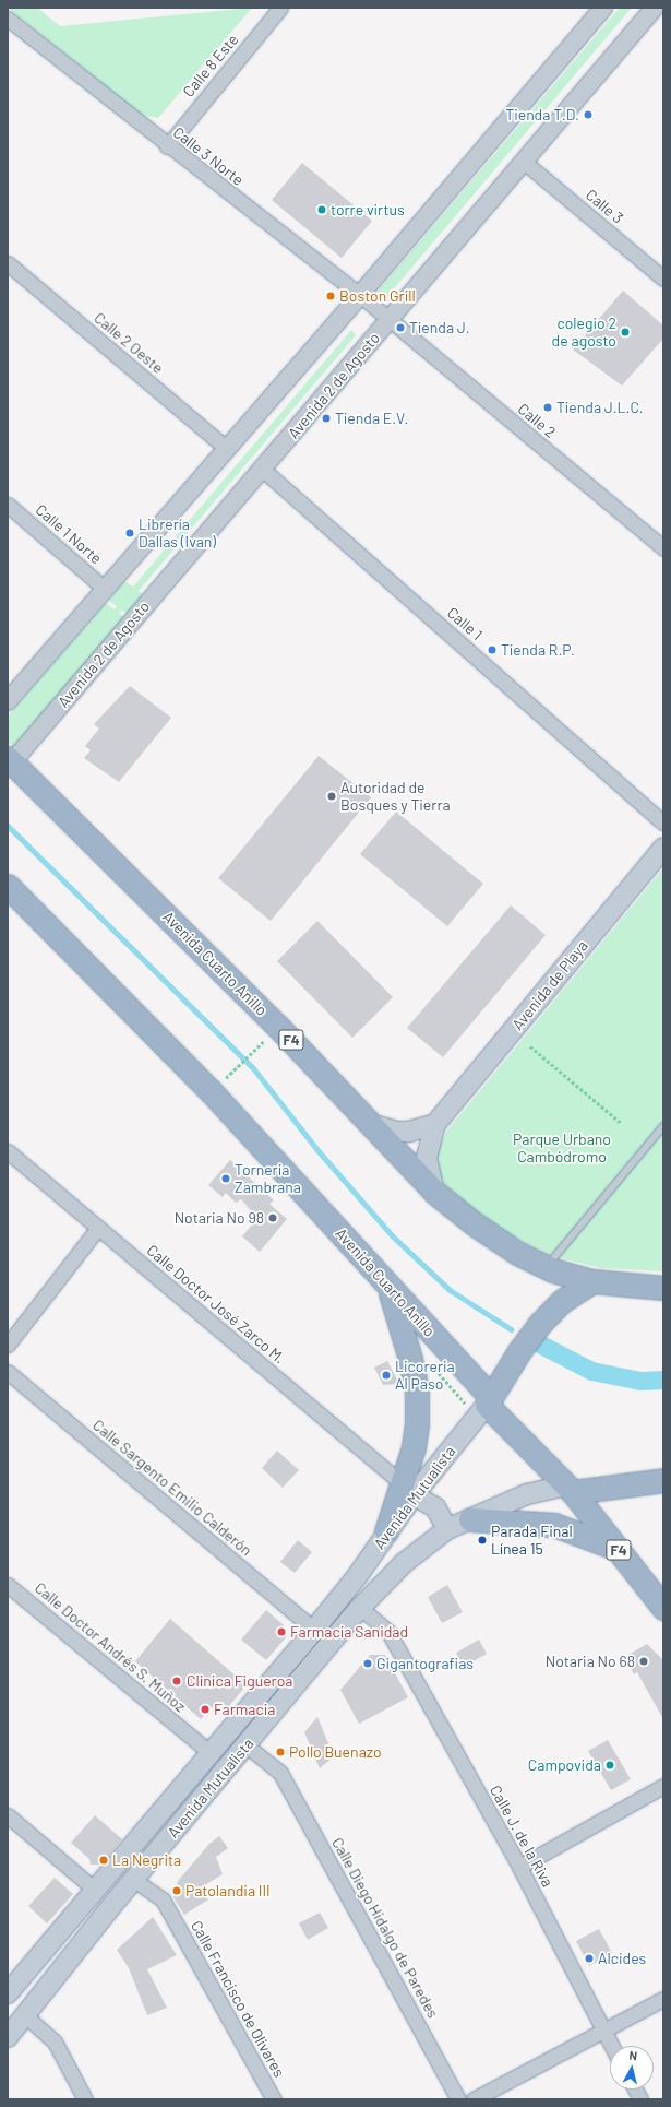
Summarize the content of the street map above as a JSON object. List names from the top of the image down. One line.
{"streets":{"highway":["Avenida Cuarto Anillo","F4"],"main road":["Avenida de Playa","Avenida Mutualista"],"street":["Calle 8 Este","Calle 3 Norte","Calle 3","Calle 2 Oeste","Avenida 2 de Agosto","Calle 2","Calle 1 Norte","Calle 1","Calle Doctor José Zarco M.","Calle Sargento Emilio Calderón","Calle Doctor Andrés S. Muñoz","Calle J. de la Riva","Calle Diego Hidalgo de Paredes","Calle Francisco de Olivares"]},"crossings":[["Calle 8 Este","Calle 3 Norte"],["Calle 3 Norte","Avenida 2 de Agosto"],["Calle 3 Norte","Calle 2"],["Calle 3","Avenida 2 de Agosto"],["Avenida 2 de Agosto","Calle 2"],["Avenida 2 de Agosto","Calle 1"],["Avenida 2 de Agosto","Avenida Cuarto Anillo"],["Avenida Cuarto Anillo","Avenida de Playa"],["Avenida Cuarto Anillo","F4"],["Avenida Cuarto Anillo","Avenida Mutualista"],["F4","Avenida Mutualista"],["Calle Doctor José Zarco M.","Avenida Mutualista"],["Calle Sargento Emilio Calderón","Avenida Mutualista"],["Avenida Mutualista","Calle Doctor Andrés S. Muñoz"],["Avenida Mutualista","Calle J. de la Riva"],["Avenida Mutualista","Calle Diego Hidalgo de Paredes"],["Avenida Mutualista","Calle Francisco de Olivares"]],"parks":["Parque Urbano Cambódromo"],"places":["Tienda T.D.","torre virtus","Boston Grill","Tienda J.","colegio 2 de agosto","Tienda J.L.C.","Tienda E.V.","Librería Dallas (Ivan)","Tienda R.P.","Autoridad de Bosques y Tierra","Torneria Zambrana","Notaria No 98","Licoreria Al Paso","Parada Final Línea 15","Farmacia Sanidad","Notaria No 68","Gigantografias","Clinica Figueroa","Farmacia","Pollo Buenazo","Campovida","La Negrita","Patolandia III","Alcides"],"north":"top"}
